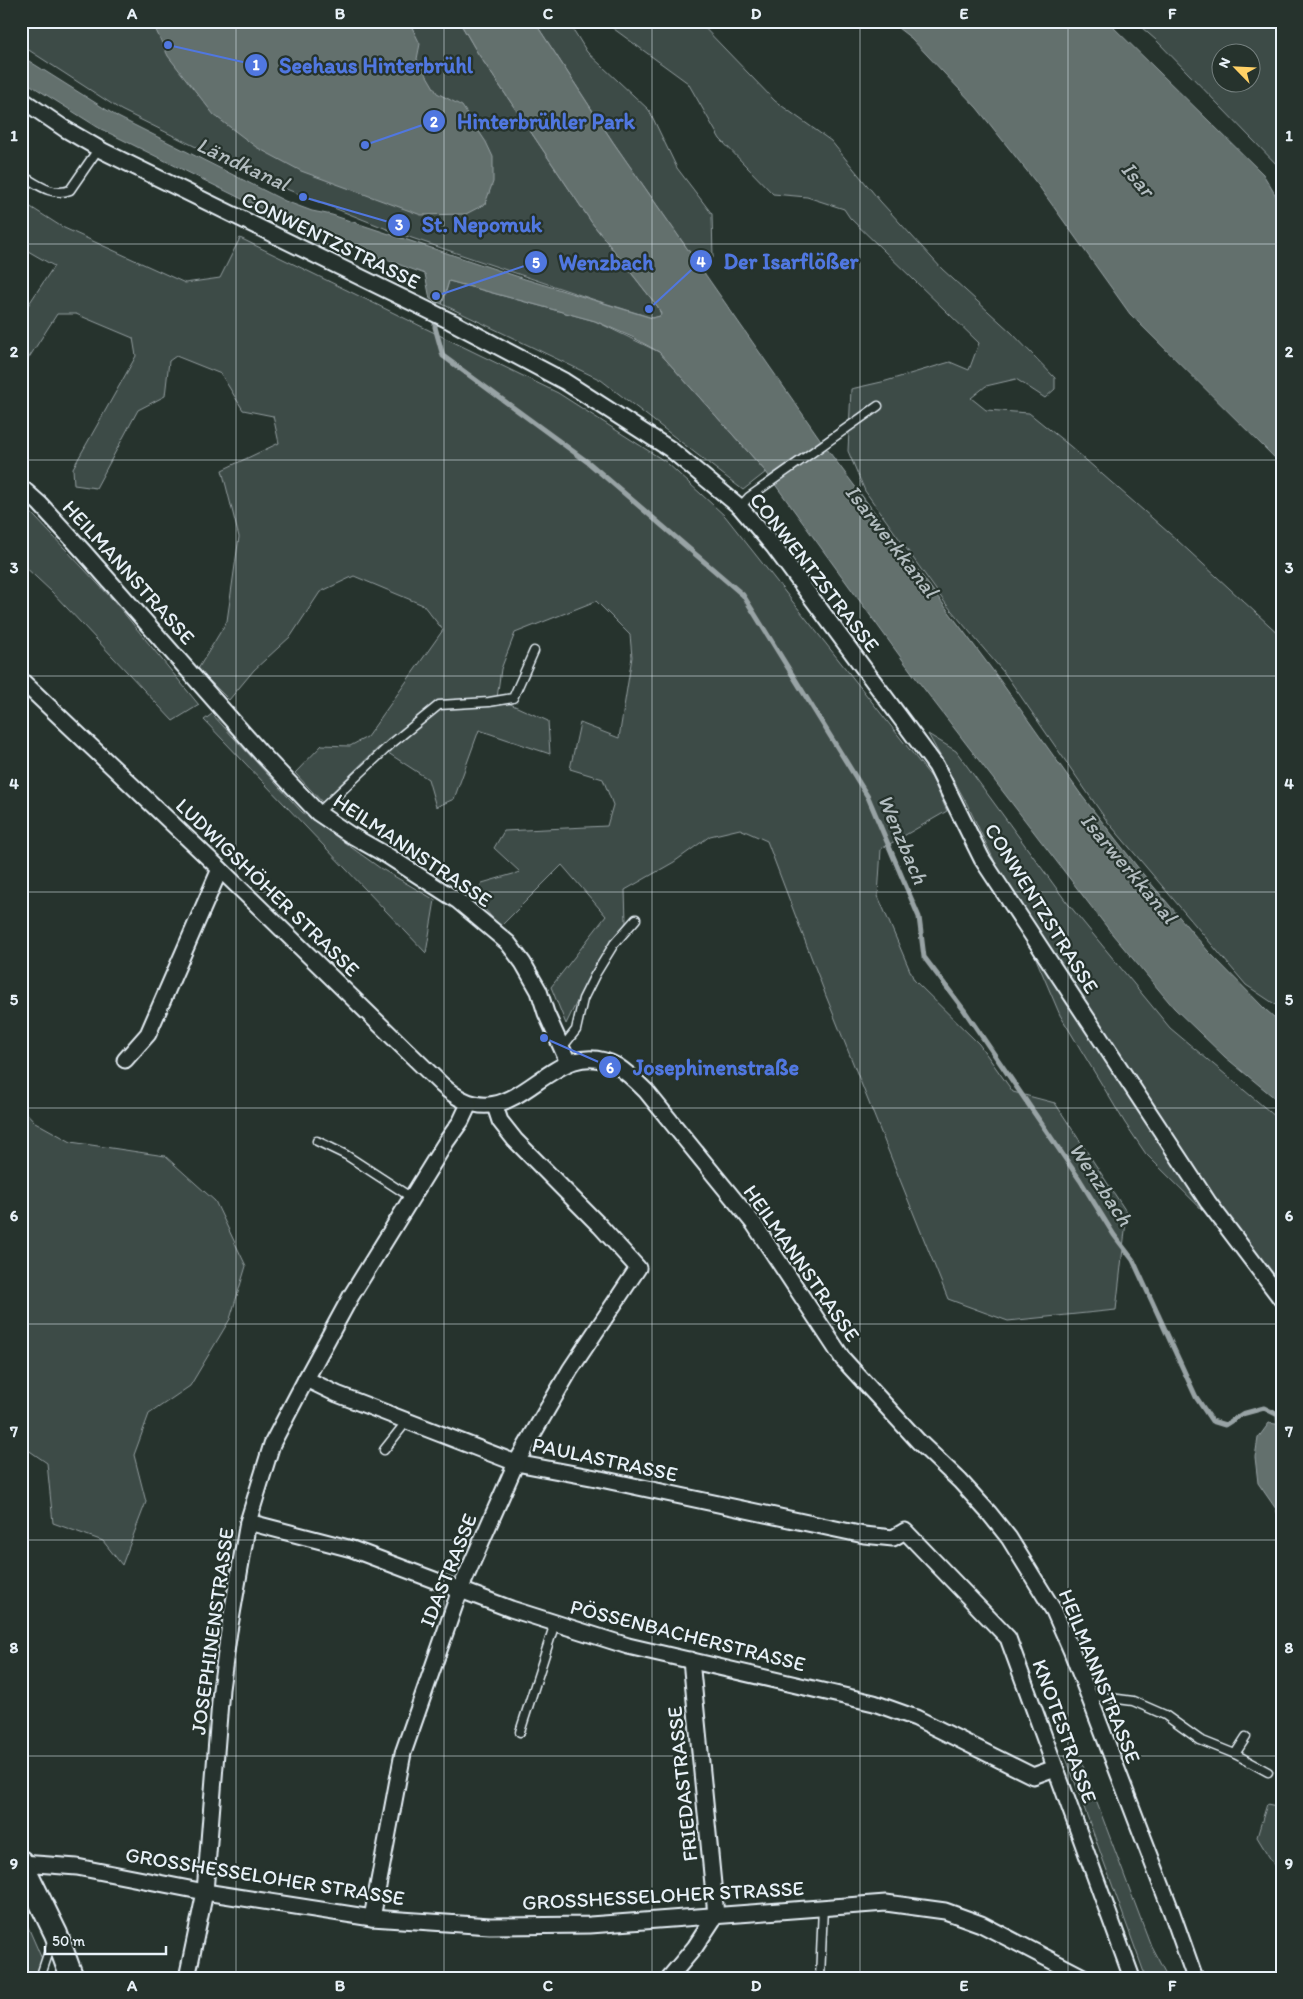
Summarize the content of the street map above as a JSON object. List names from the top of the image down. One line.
{"streets":{"street":["CONWENTZSTRASSE","HEILMANNSTRASSE","LUDWIGSHÖHER STRASSE","PAULASTRASSE","IDASTRASSE","JOSEPHINENSTRASSE","PÖSSENBACHERSTRASSE","KNOTESTRASSE","FRIEDASTRASSE","GROSSHESSELOHER STRASSE"]},"crossings":[["LUDWIGSHÖHER STRASSE","IDASTRASSE"],["LUDWIGSHÖHER STRASSE","JOSEPHINENSTRASSE"],["PAULASTRASSE","IDASTRASSE"],["PAULASTRASSE","JOSEPHINENSTRASSE"],["PAULASTRASSE","KNOTESTRASSE"],["IDASTRASSE","PÖSSENBACHERSTRASSE"],["IDASTRASSE","GROSSHESSELOHER STRASSE"],["JOSEPHINENSTRASSE","PÖSSENBACHERSTRASSE"],["JOSEPHINENSTRASSE","GROSSHESSELOHER STRASSE"],["PÖSSENBACHERSTRASSE","KNOTESTRASSE"],["PÖSSENBACHERSTRASSE","FRIEDASTRASSE"],["FRIEDASTRASSE","GROSSHESSELOHER STRASSE"]],"water":["Ländkanal","Isar","Isarwerkkanal","Wenzbach"],"places":["Seehaus Hinterbrühl","Hinterbrühler Park","St. Nepomuk","Wenzbach","Der Isarflößer","Josephinenstraße"],"scale_bar":"50 m","north":"top left","grid":{"columns":["A","B","C","D","E","F"],"rows":["1","2","3","4","5","6","7","8","9"]}}
